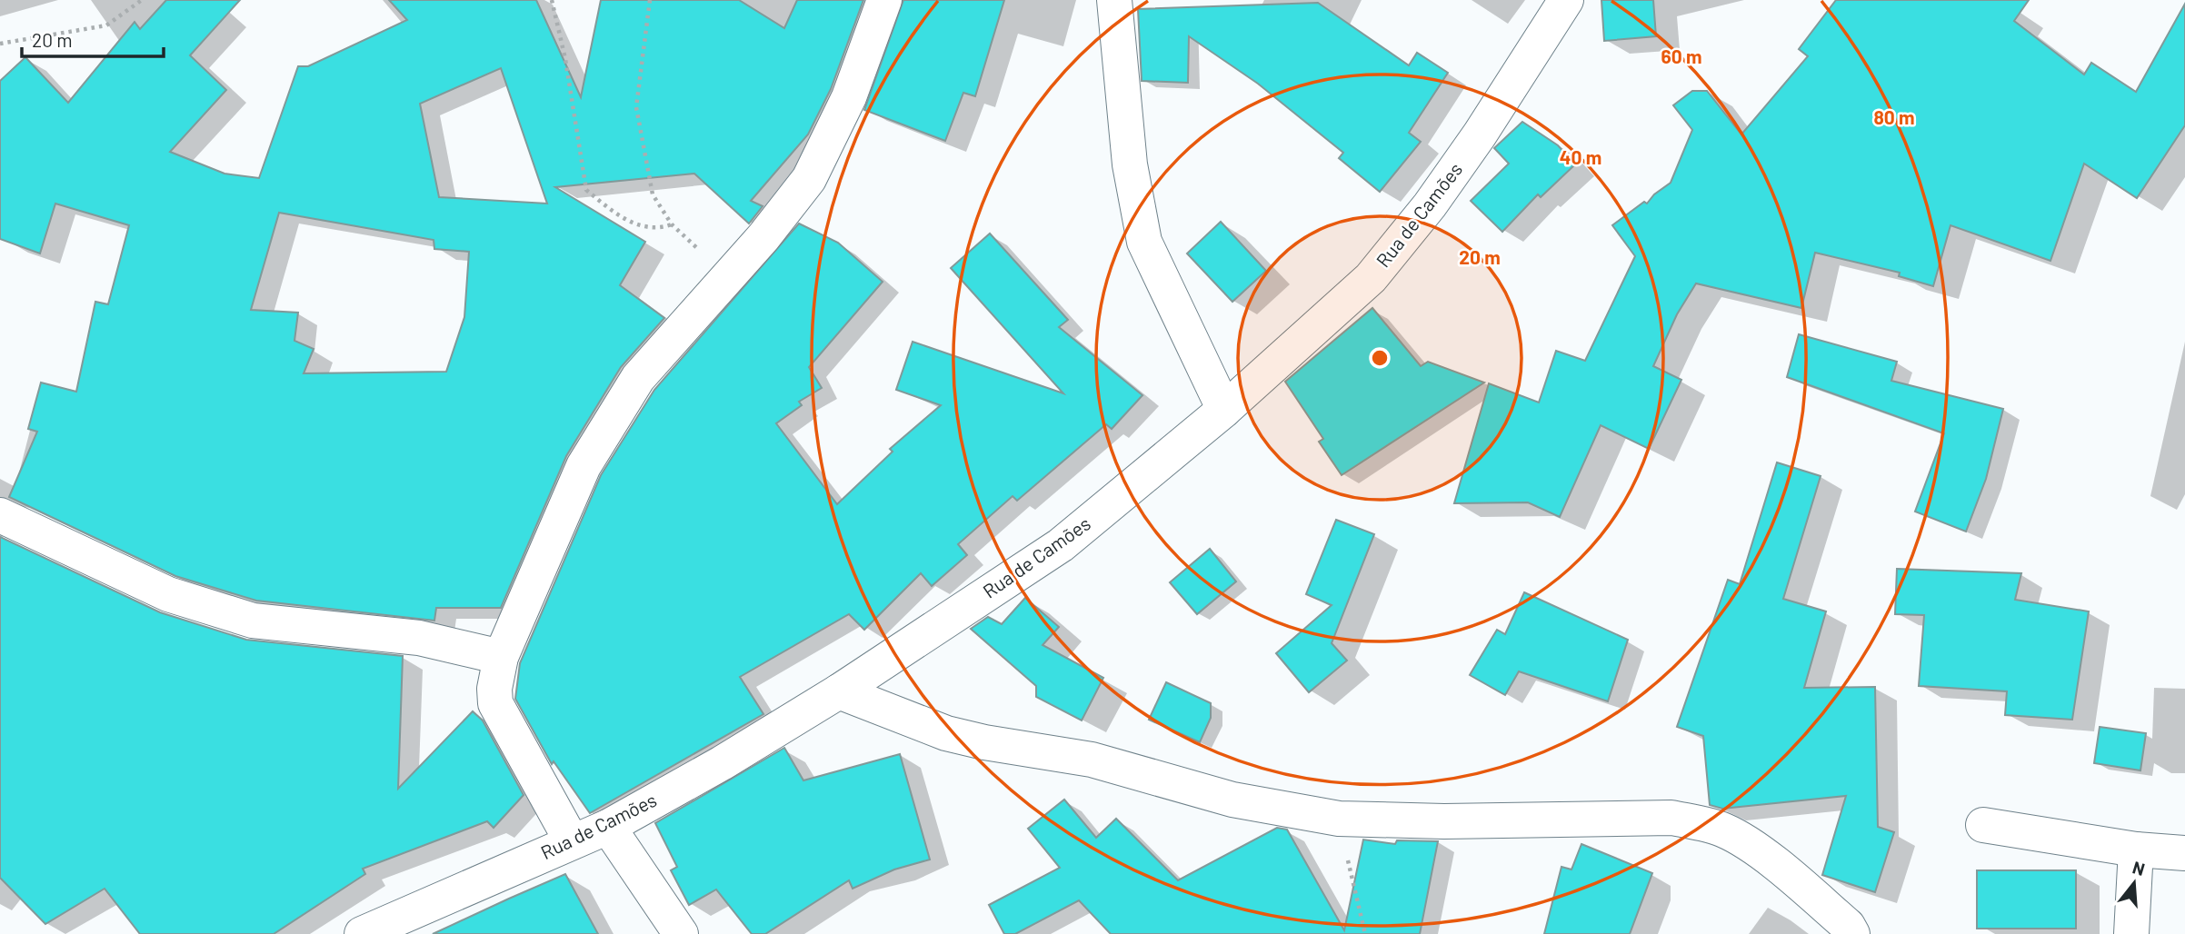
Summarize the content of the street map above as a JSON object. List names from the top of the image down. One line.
{"streets":{"street":["Rua de Camões"]},"scale_bar":"20 m","north":"top","rings":["60 m","80 m","40 m","20 m"]}
